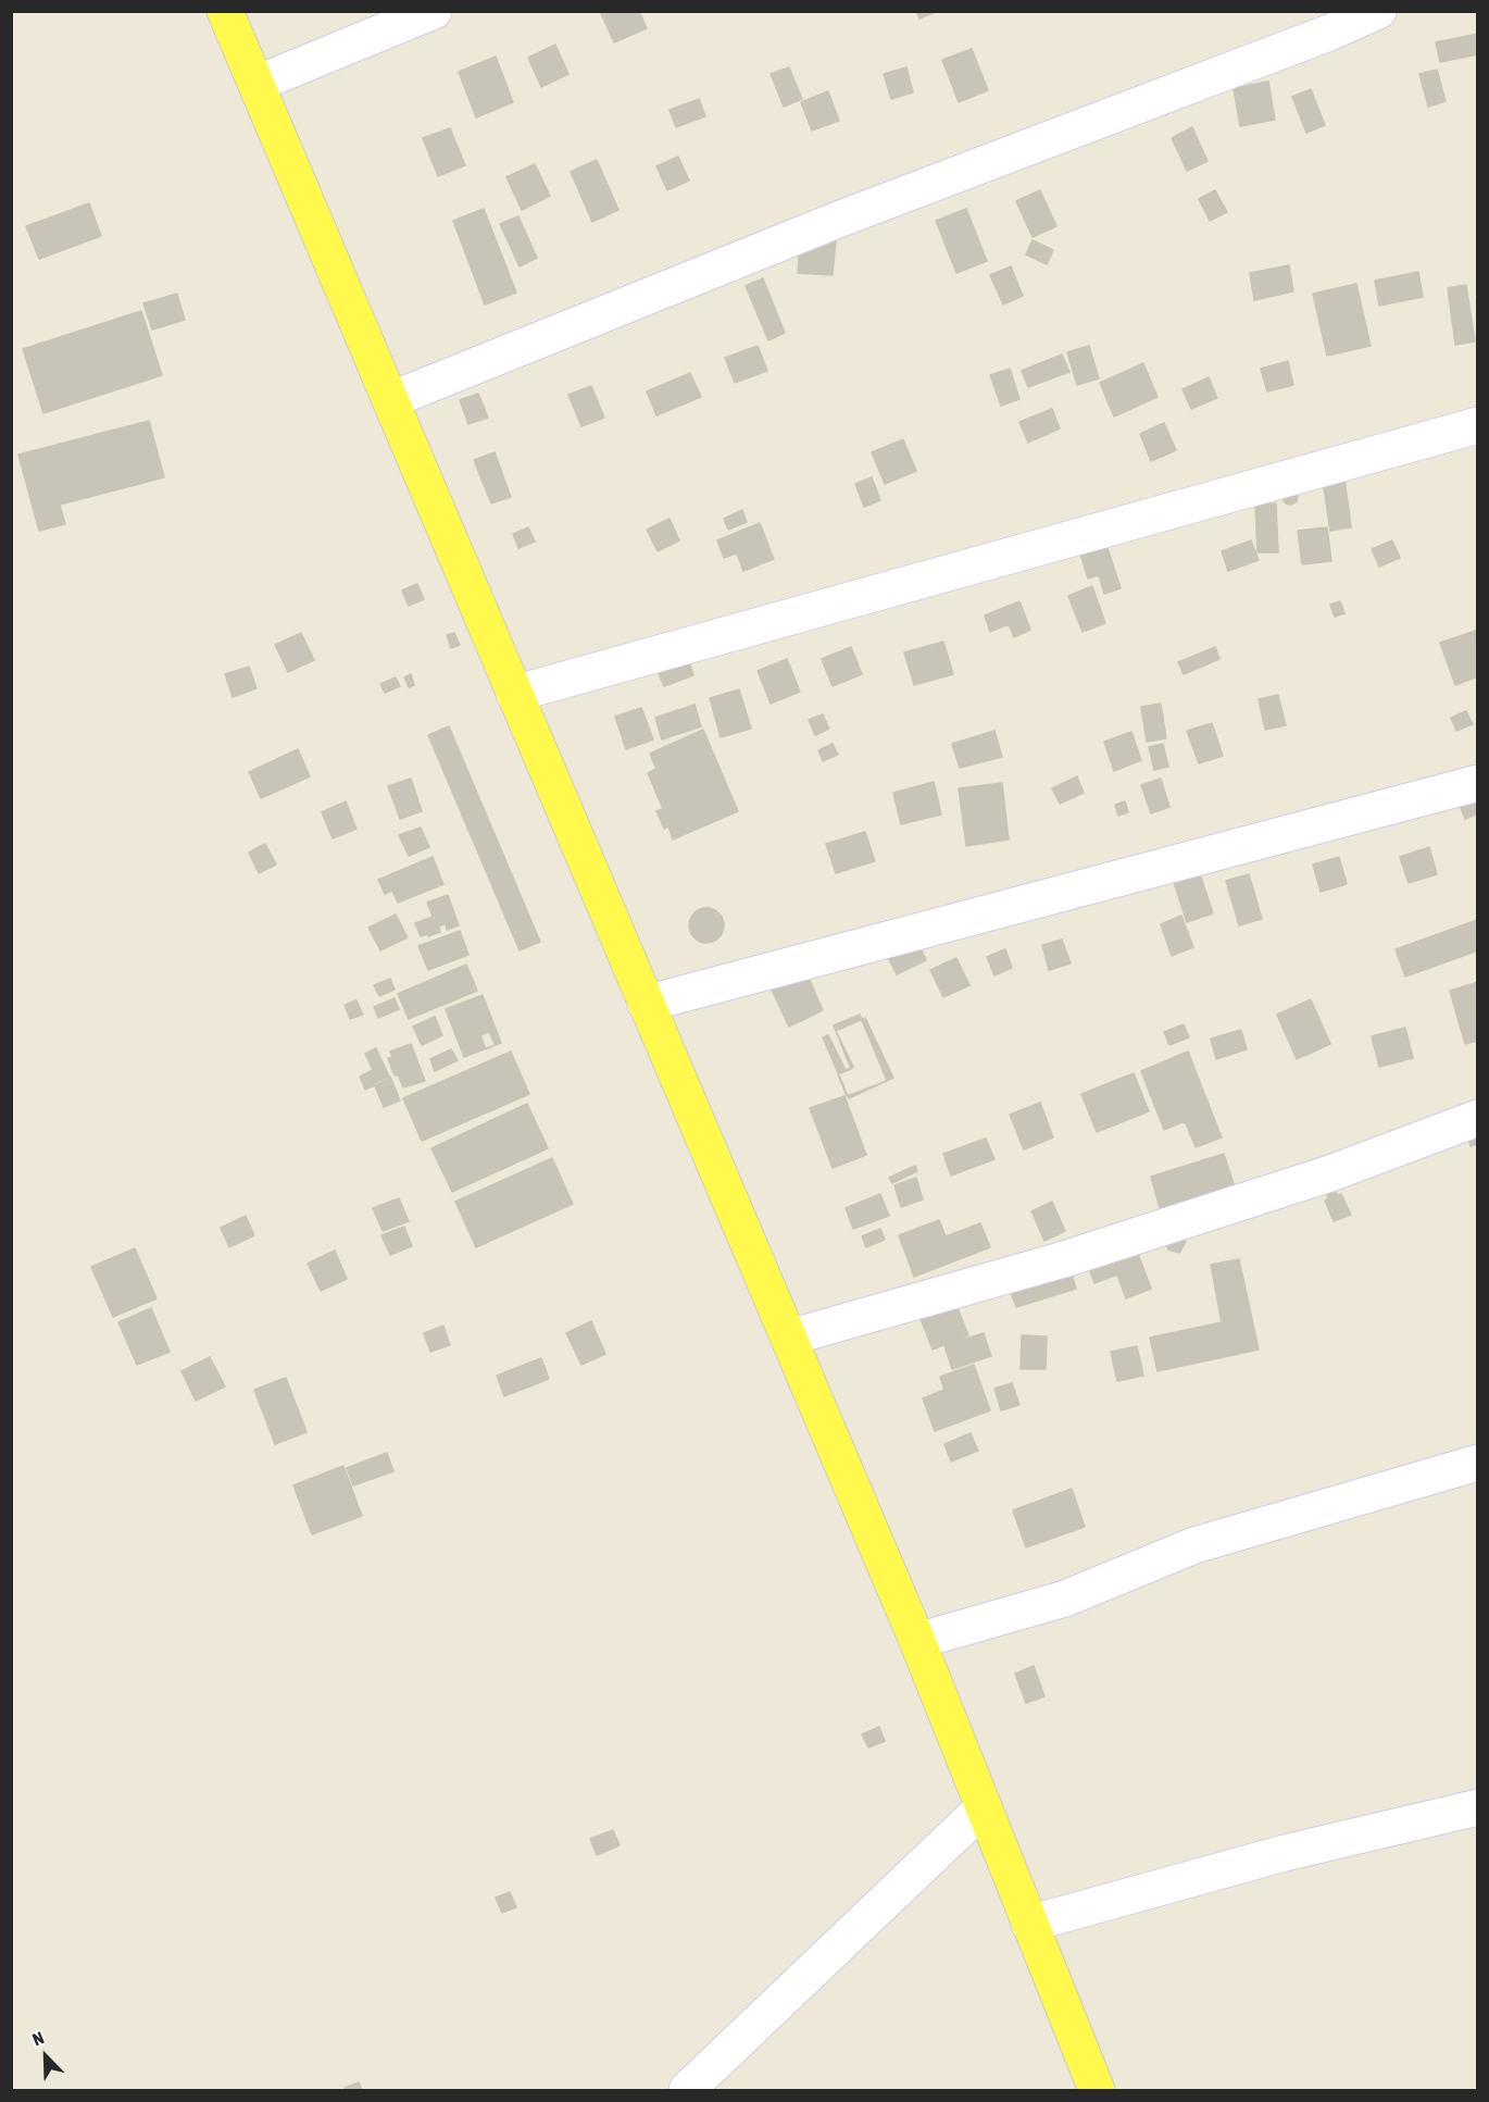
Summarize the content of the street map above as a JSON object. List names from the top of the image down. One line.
{"north":"top left"}
